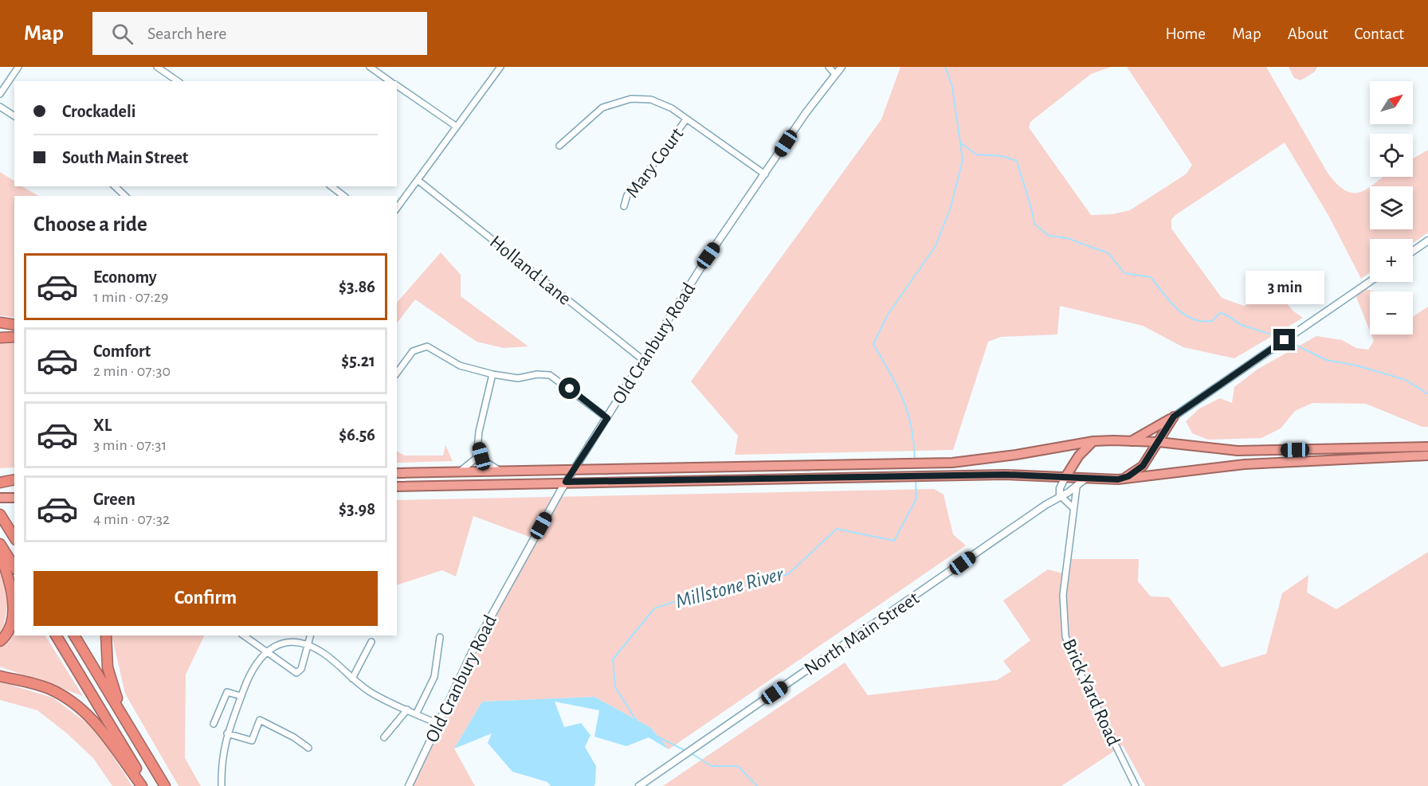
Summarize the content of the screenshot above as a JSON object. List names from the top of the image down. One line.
{"streets":{"street":["Mary Court","Holland Lane","Old Cranbury Road","North Main Street","Brick Yard Road"]},"crossings":[["Holland Lane","Old Cranbury Road"],["North Main Street","Brick Yard Road"]],"water":["Millstone River"],"north":"top right","page":{"header":"Map","search":"Search here","nav":["Home","Map","About","Contact"],"map_buttons":["+","−"],"banner":["Crockadeli","South Main Street"],"heading":"Choose a ride","list":[{"name":"Economy","note":"1 min · 07:29","value":"$3.86"},{"name":"Comfort","note":"2 min · 07:30","value":"$5.21"},{"name":"XL","note":"3 min · 07:31","value":"$6.56"},{"name":"Green","note":"4 min · 07:32","value":"$3.98"}],"bubble":"3 min","buttons":"Confirm"}}
